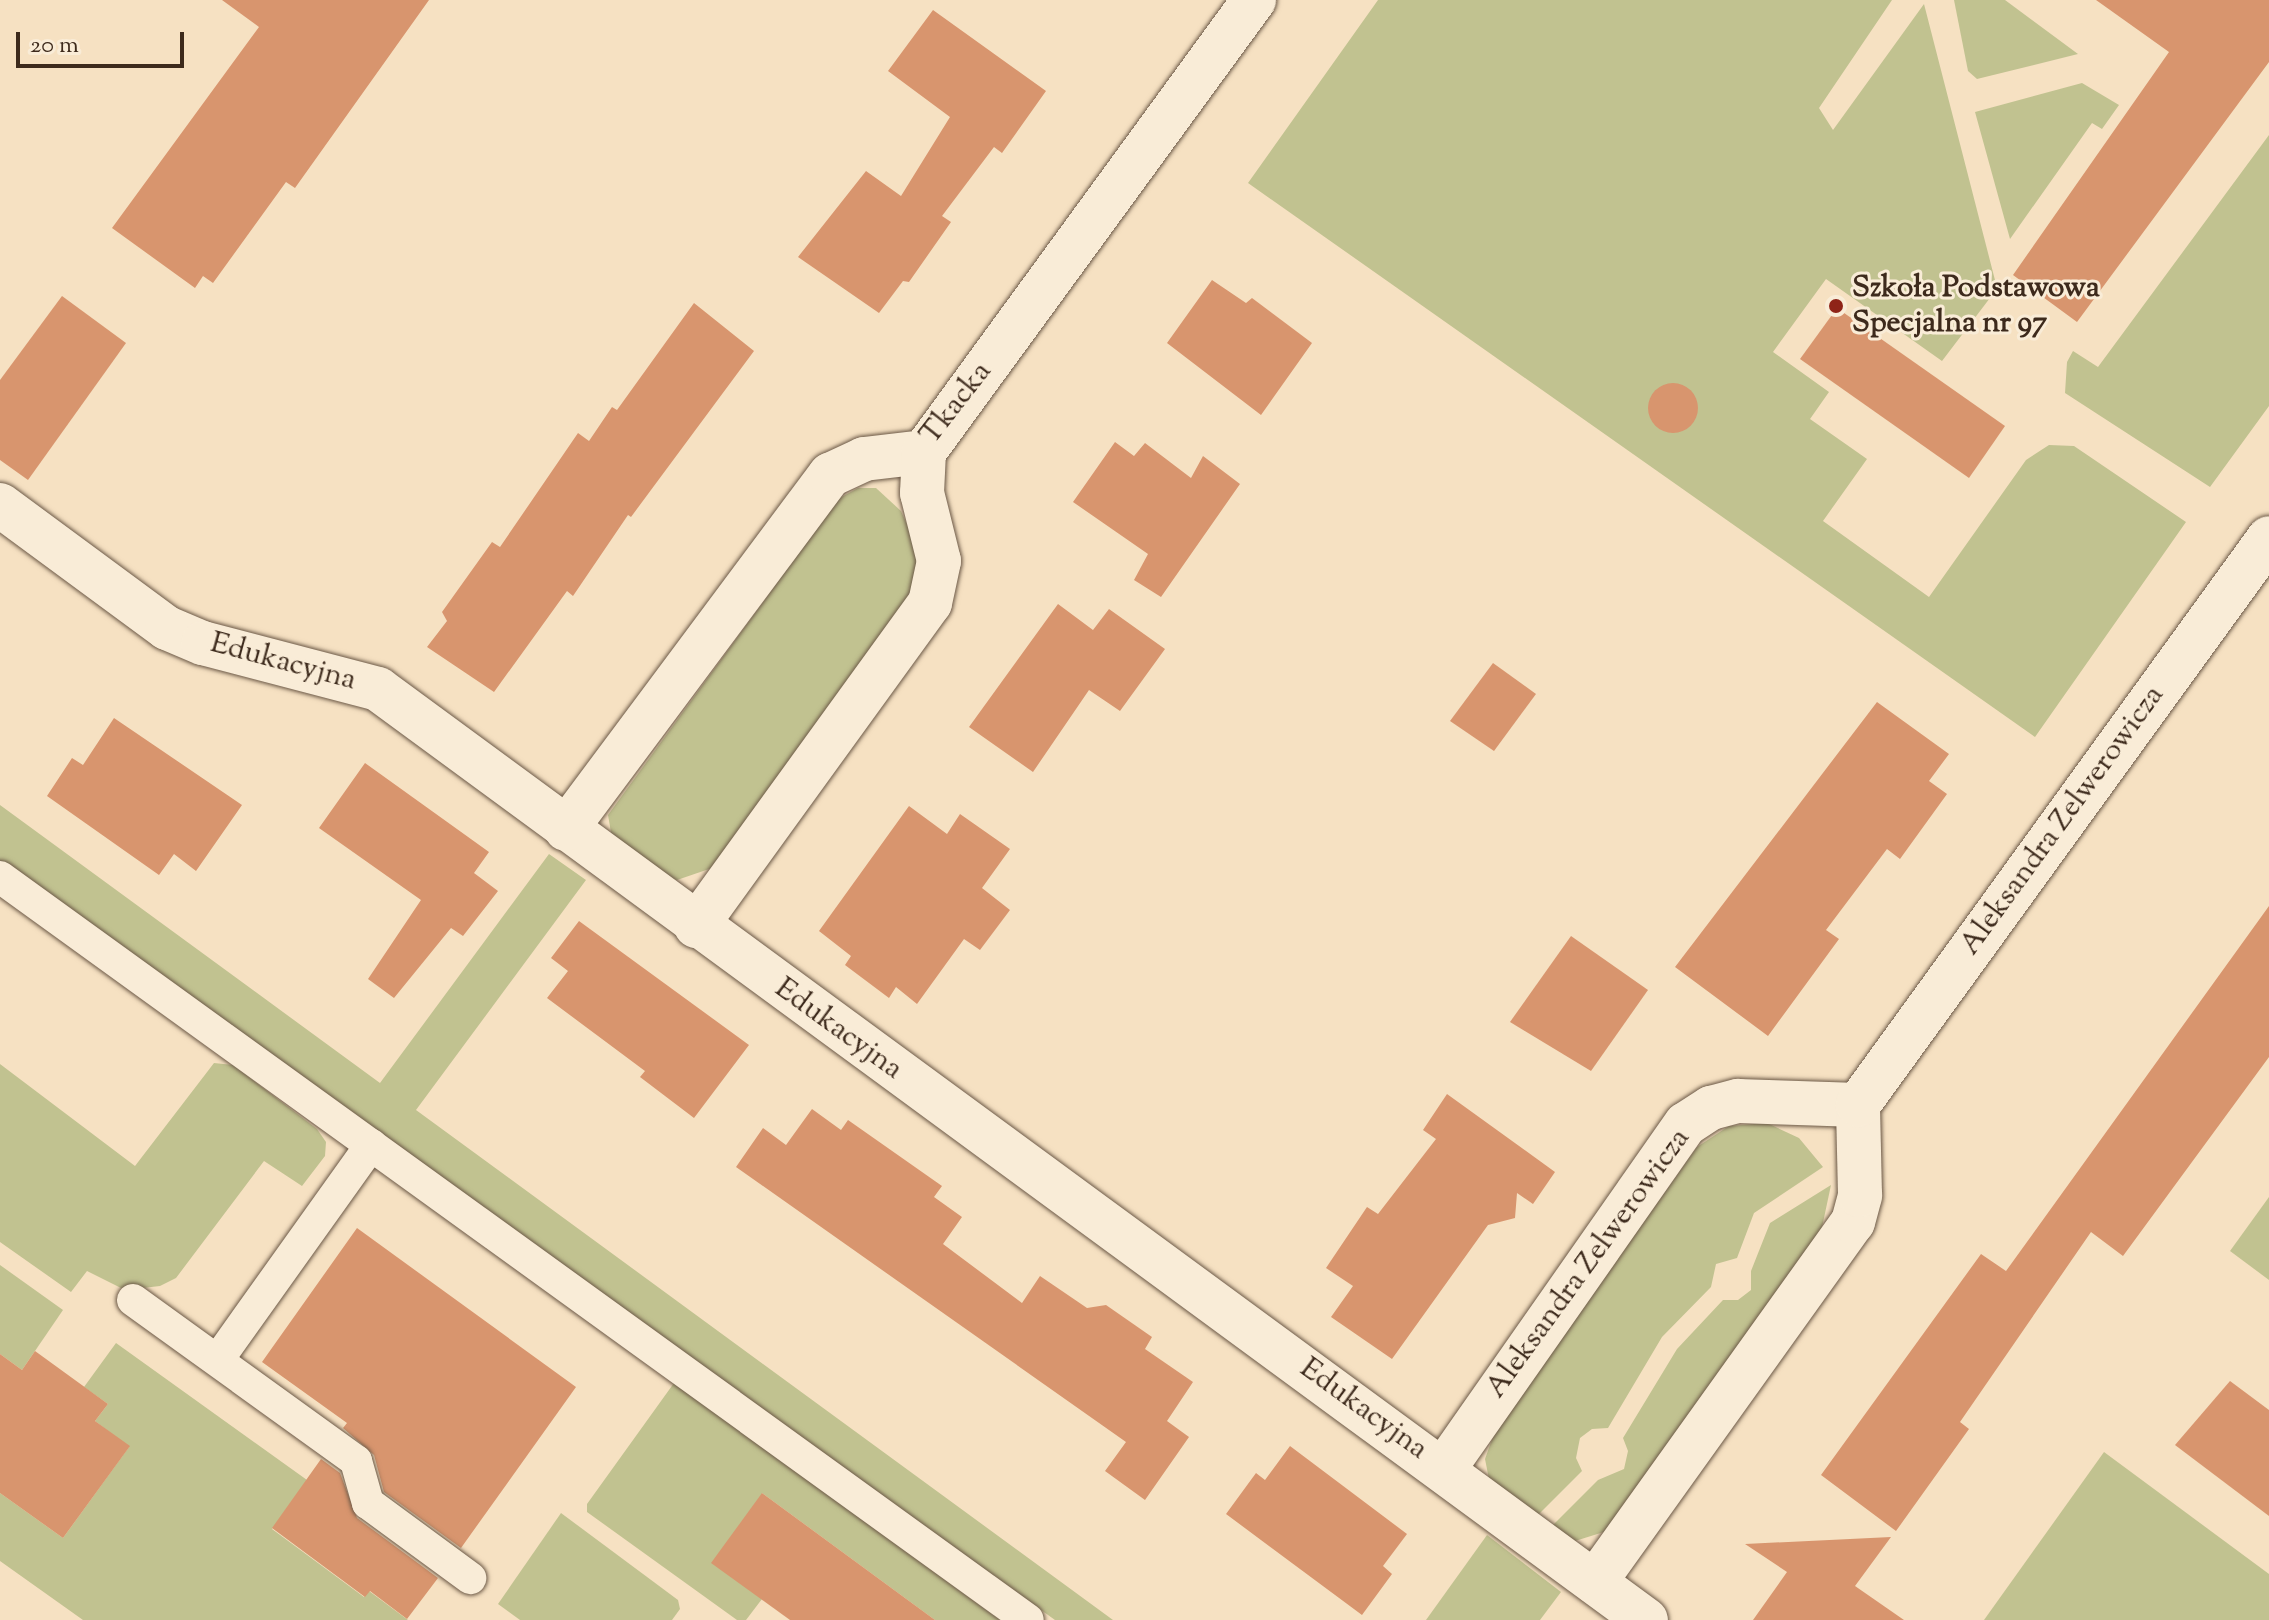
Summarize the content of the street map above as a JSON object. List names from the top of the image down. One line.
{"streets":{"street":["Tkacka","Edukacyjna","Aleksandra Zelwerowicza"]},"crossings":[["Tkacka","Edukacyjna"],["Edukacyjna","Aleksandra Zelwerowicza"]],"places":["Szkoła Podstawowa Specjalna nr 97"],"scale_bar":"20 m"}
